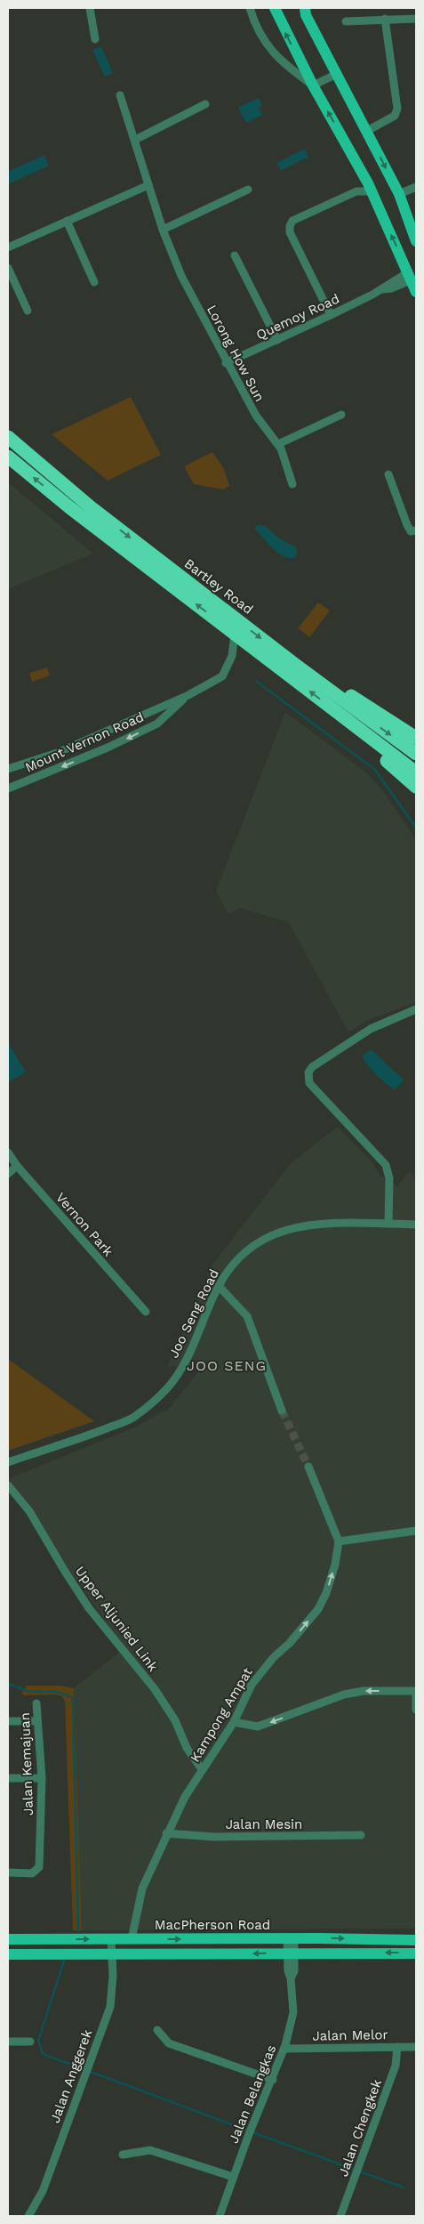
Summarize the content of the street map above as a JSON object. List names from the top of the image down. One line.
{"streets":{"highway":["Bartley Road"],"main road":["MacPherson Road"],"street":["Quemoy Road","Lorong How Sun","Mount Vernon Road","Vernon Park","Joo Seng Road","Upper Aljunied Link","Kampong Ampat","Jalan Kemajuan","Jalan Mesin","Jalan Melor","Jalan Anggerek","Jalan Belangkas","Jalan Chengkek"]},"crossings":[["Quemoy Road","Lorong How Sun"],["Bartley Road","Mount Vernon Road"],["Upper Aljunied Link","Kampong Ampat"],["Kampong Ampat","Jalan Mesin"],["Kampong Ampat","MacPherson Road"],["MacPherson Road","Jalan Anggerek"],["MacPherson Road","Jalan Belangkas"],["Jalan Melor","Jalan Belangkas"],["Jalan Melor","Jalan Chengkek"]],"one_way":["Kampong Ampat"],"districts":["JOO SENG"]}
